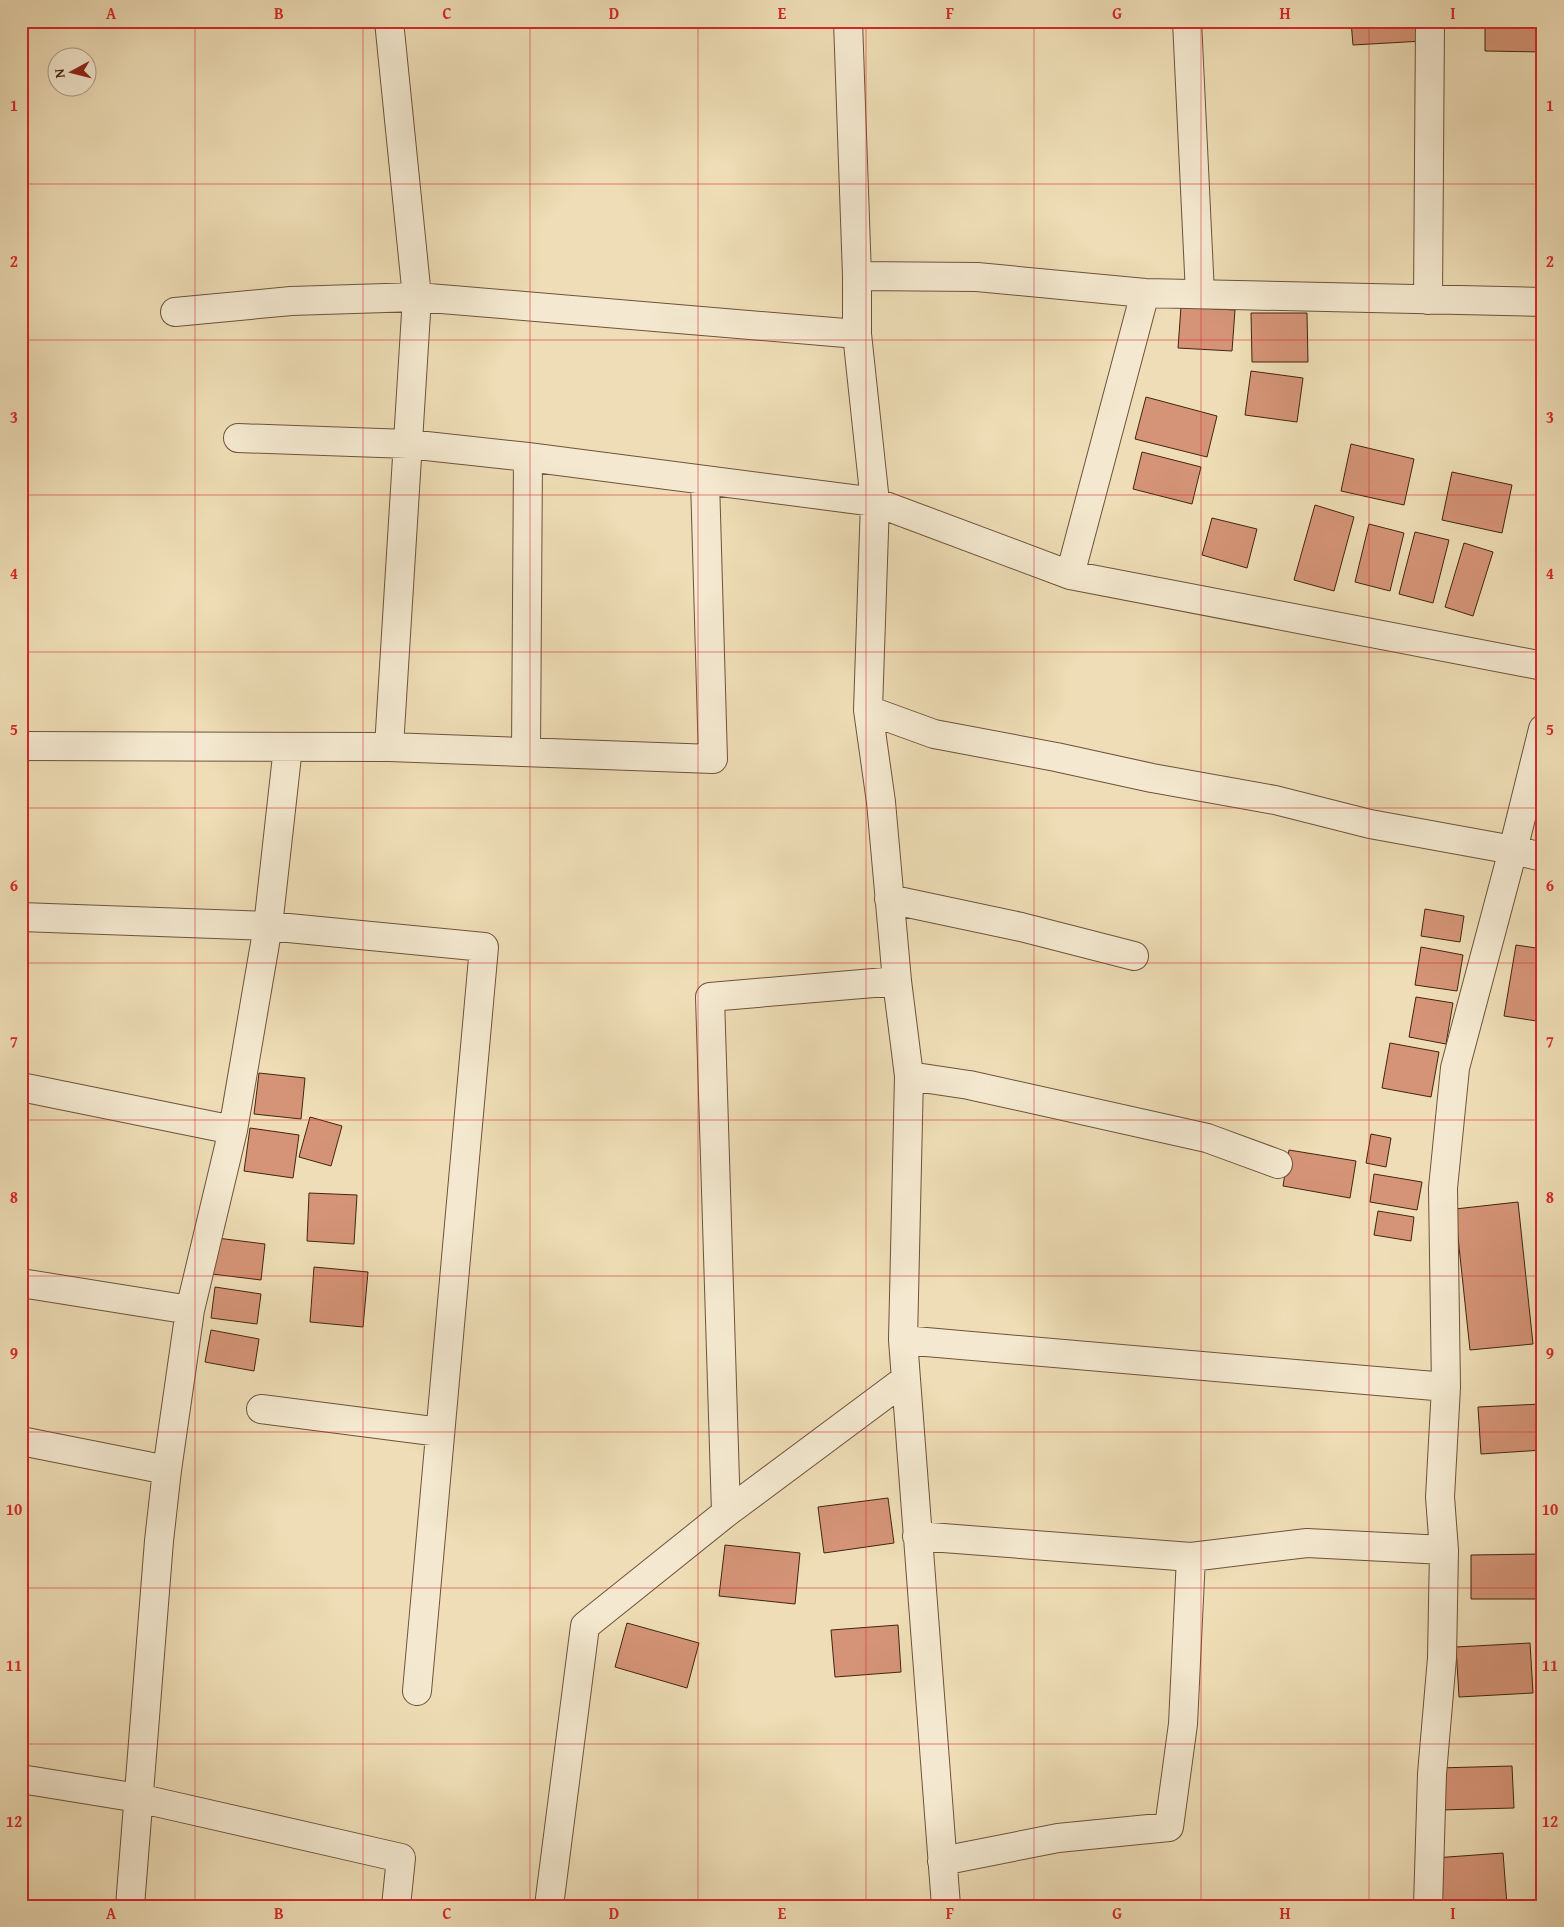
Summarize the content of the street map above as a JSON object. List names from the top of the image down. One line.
{"north":"left","grid":{"columns":["A","B","C","D","E","F","G","H","I"],"rows":["1","2","3","4","5","6","7","8","9","10","11","12"]}}
